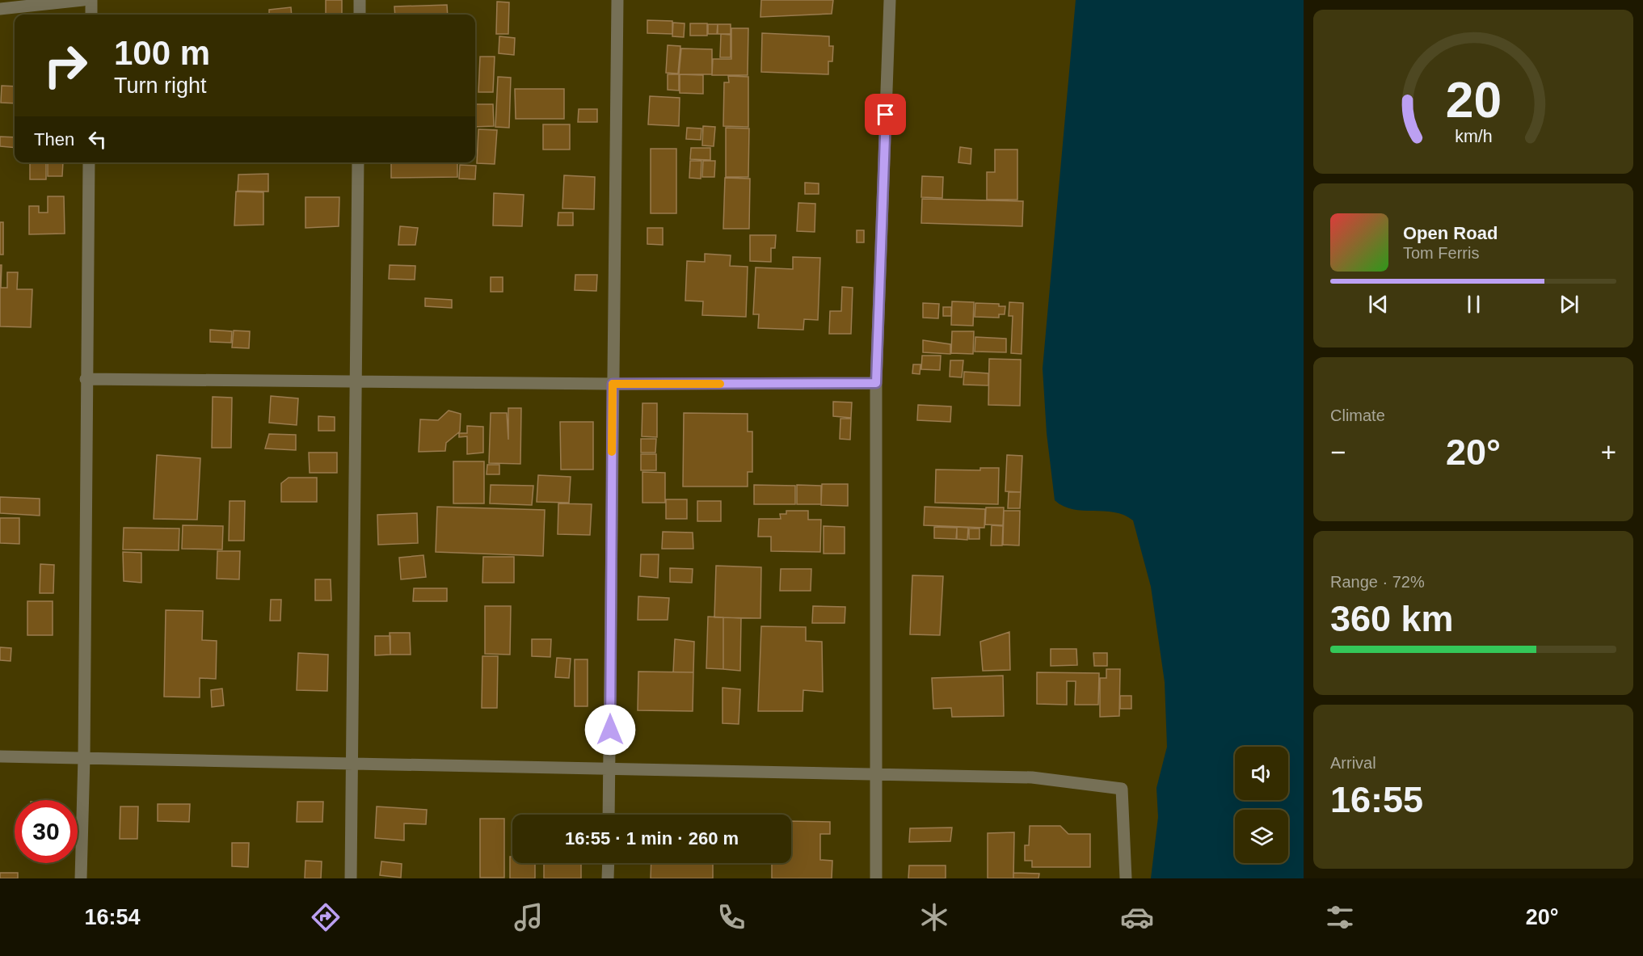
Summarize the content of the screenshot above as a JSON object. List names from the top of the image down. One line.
{"page":{"turn":["100 m","Turn right"],"then":"Then","song":["Open Road","Tom Ferris"],"tile":["Climate",["Range · 72%","360 km"],["Arrival","16:55"]],"heat":["−","20°","+"],"limit":"30","trip":"16:55 · 1 min · 260 m","tabs":["16:54","20°"],"gauge":["20","km/h"]}}
